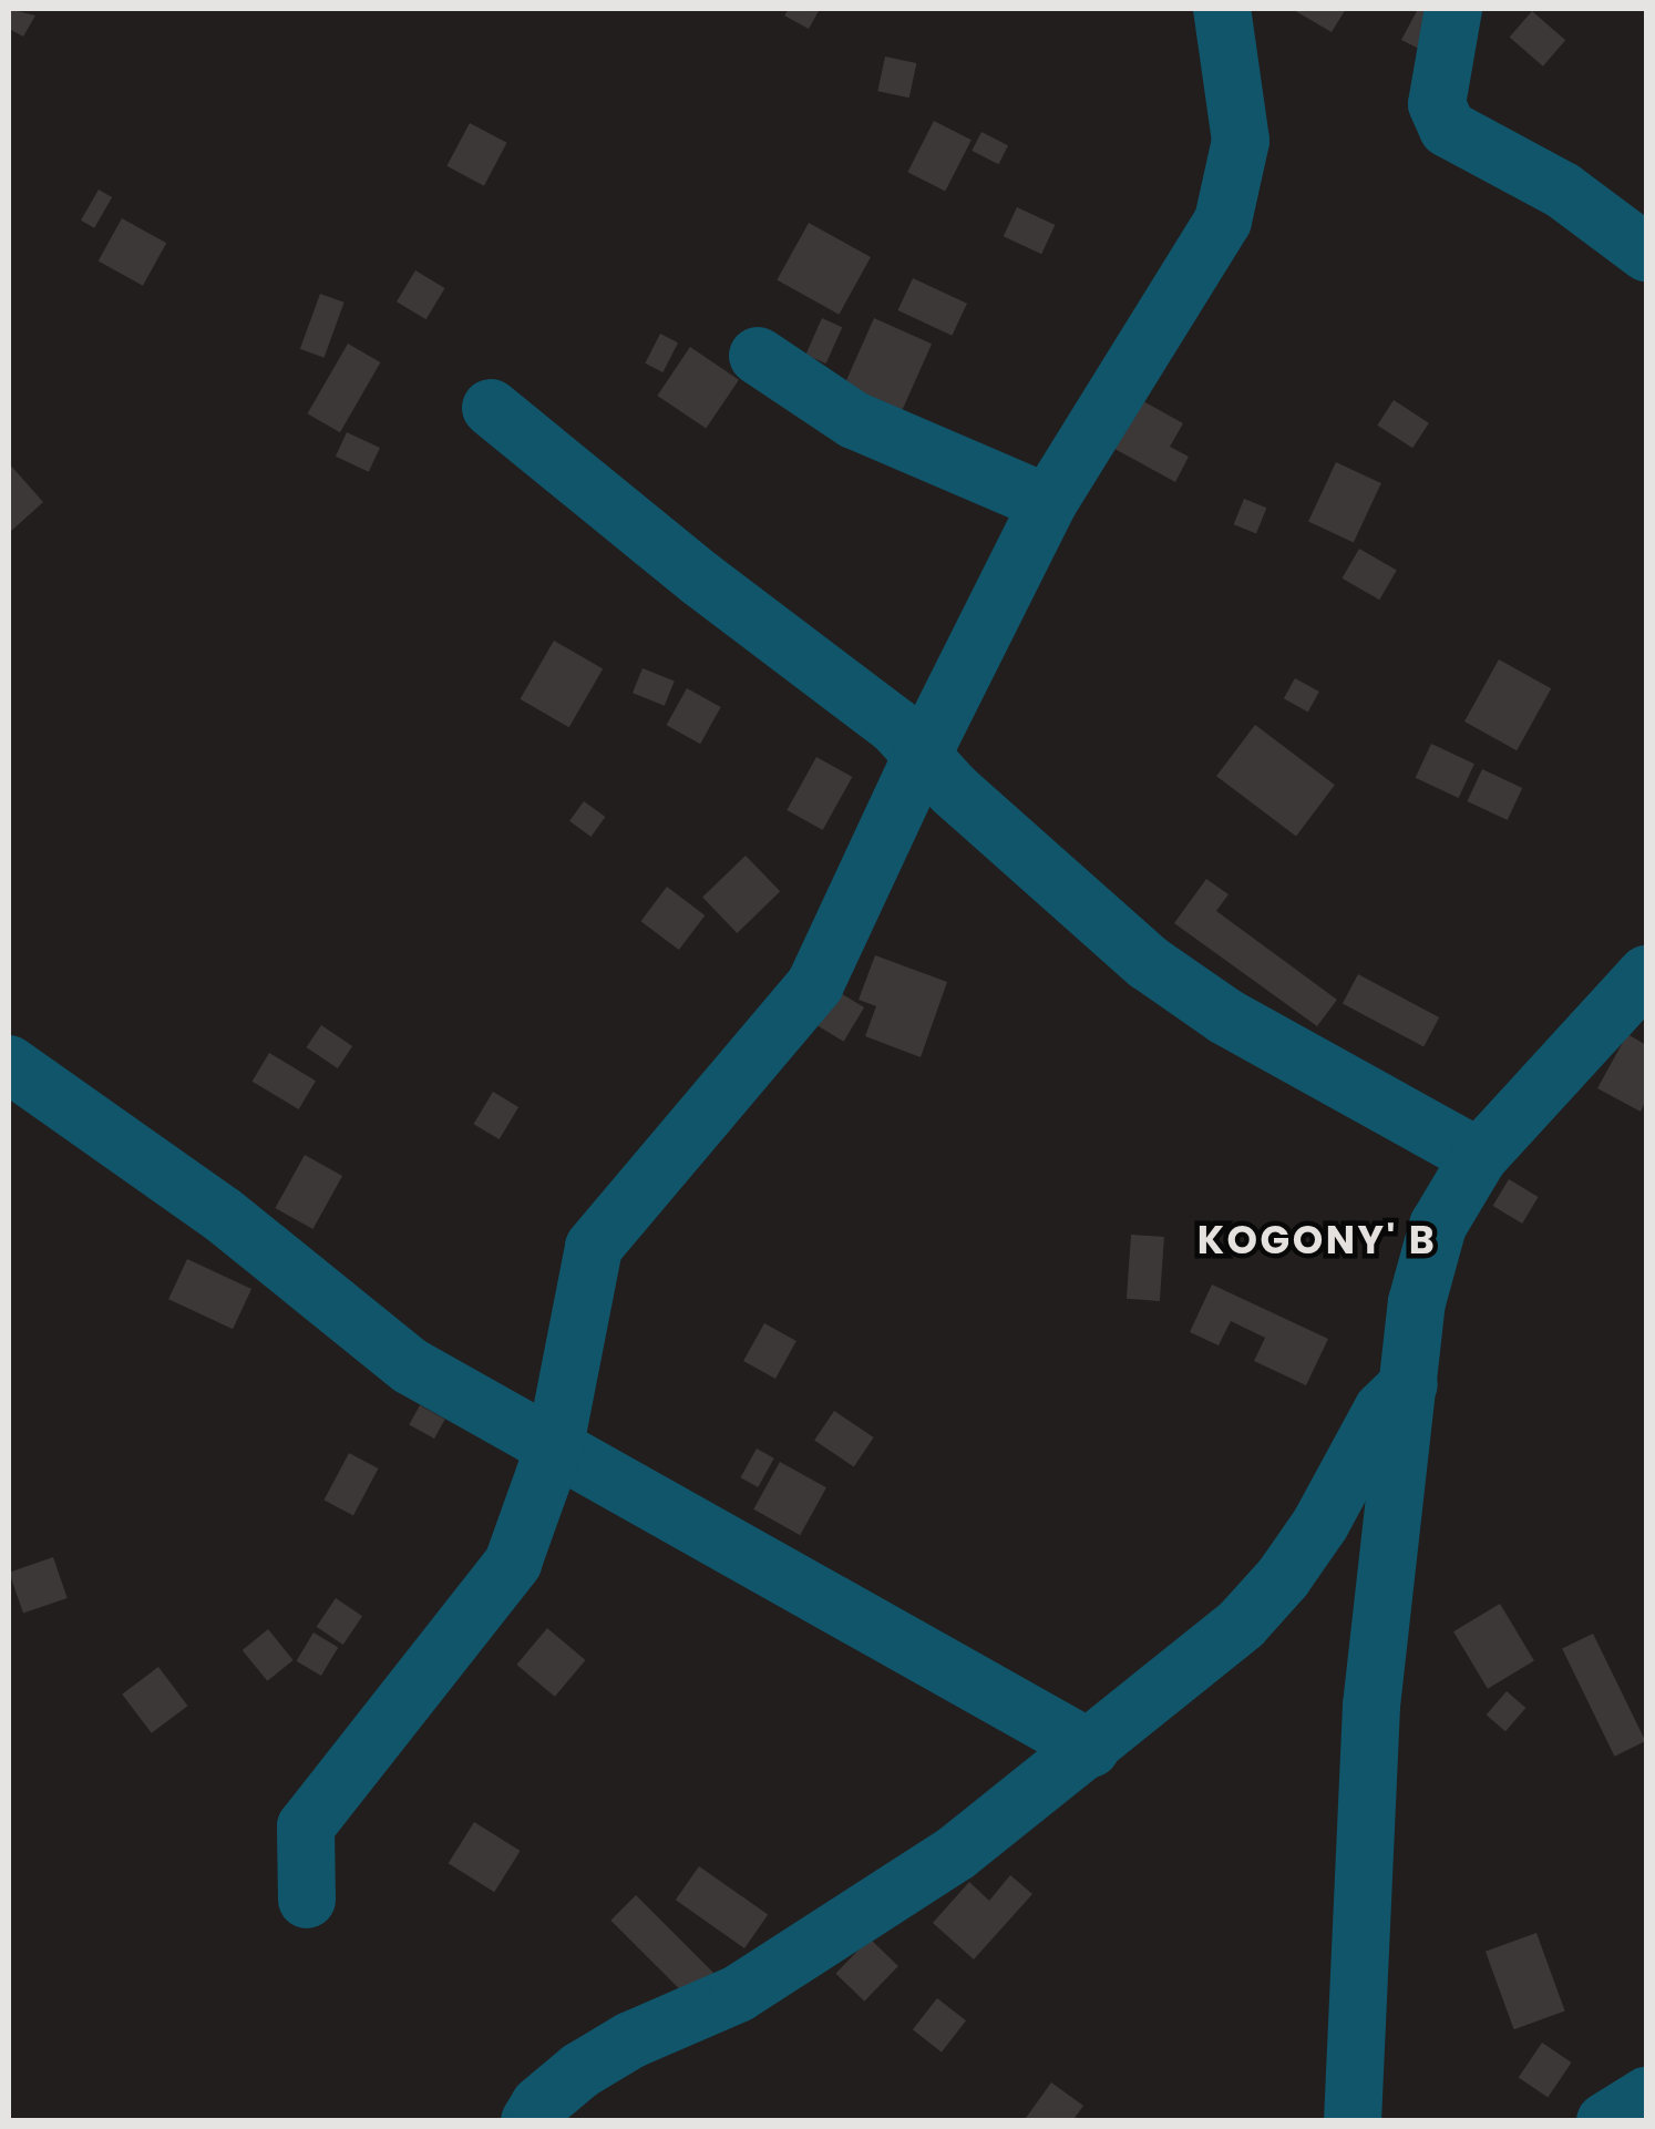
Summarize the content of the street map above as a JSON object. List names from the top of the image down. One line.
{"districts":["KOGONY' B"]}
